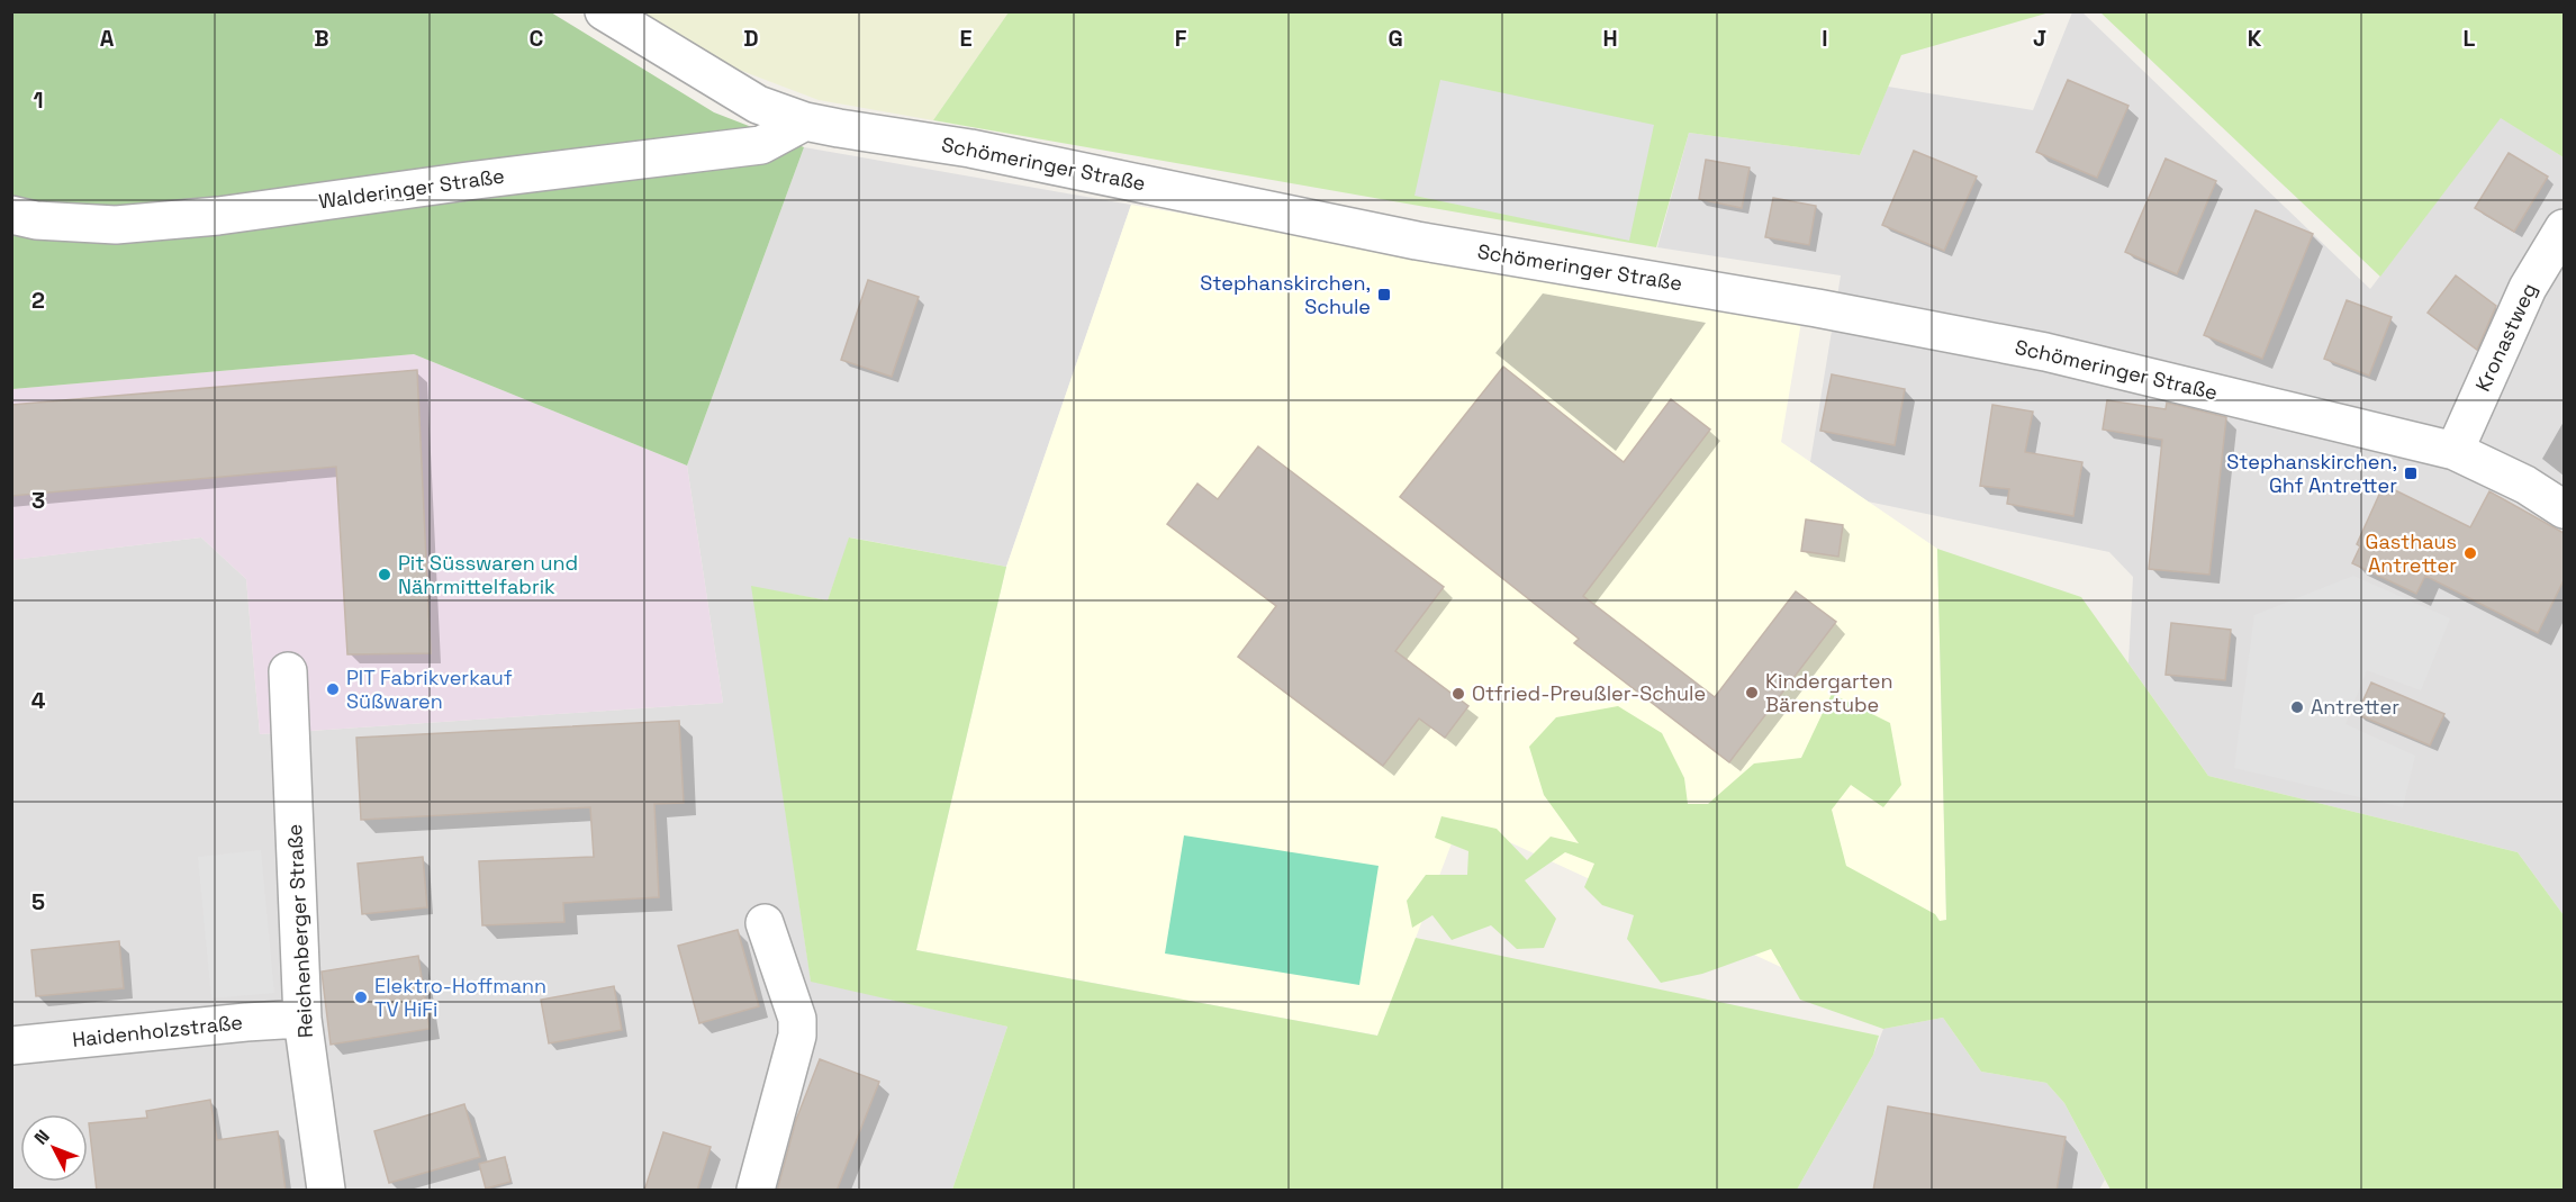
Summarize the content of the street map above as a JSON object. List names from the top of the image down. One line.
{"streets":{"street":["Schömeringer Straße","Walderinger Straße","Kronastweg","Reichenberger Straße","Haidenholzstraße"]},"crossings":[["Schömeringer Straße","Walderinger Straße"],["Schömeringer Straße","Kronastweg"],["Reichenberger Straße","Haidenholzstraße"]],"places":{"transit":["Stephanskirchen, Schule","Stephanskirchen, Ghf Antretter"],"other":["Gasthaus Antretter","Pit Süsswaren und Nährmittelfabrik","PIT Fabrikverkauf Süßwaren","Kindergarten Bärenstube","Otfried-Preußler-Schule","Antretter","Elektro-Hoffmann TV HiFi"]},"north":"top left","grid":{"columns":["A","B","C","D","E","F","G","H","I","J","K","L"],"rows":["1","2","3","4","5"]}}
